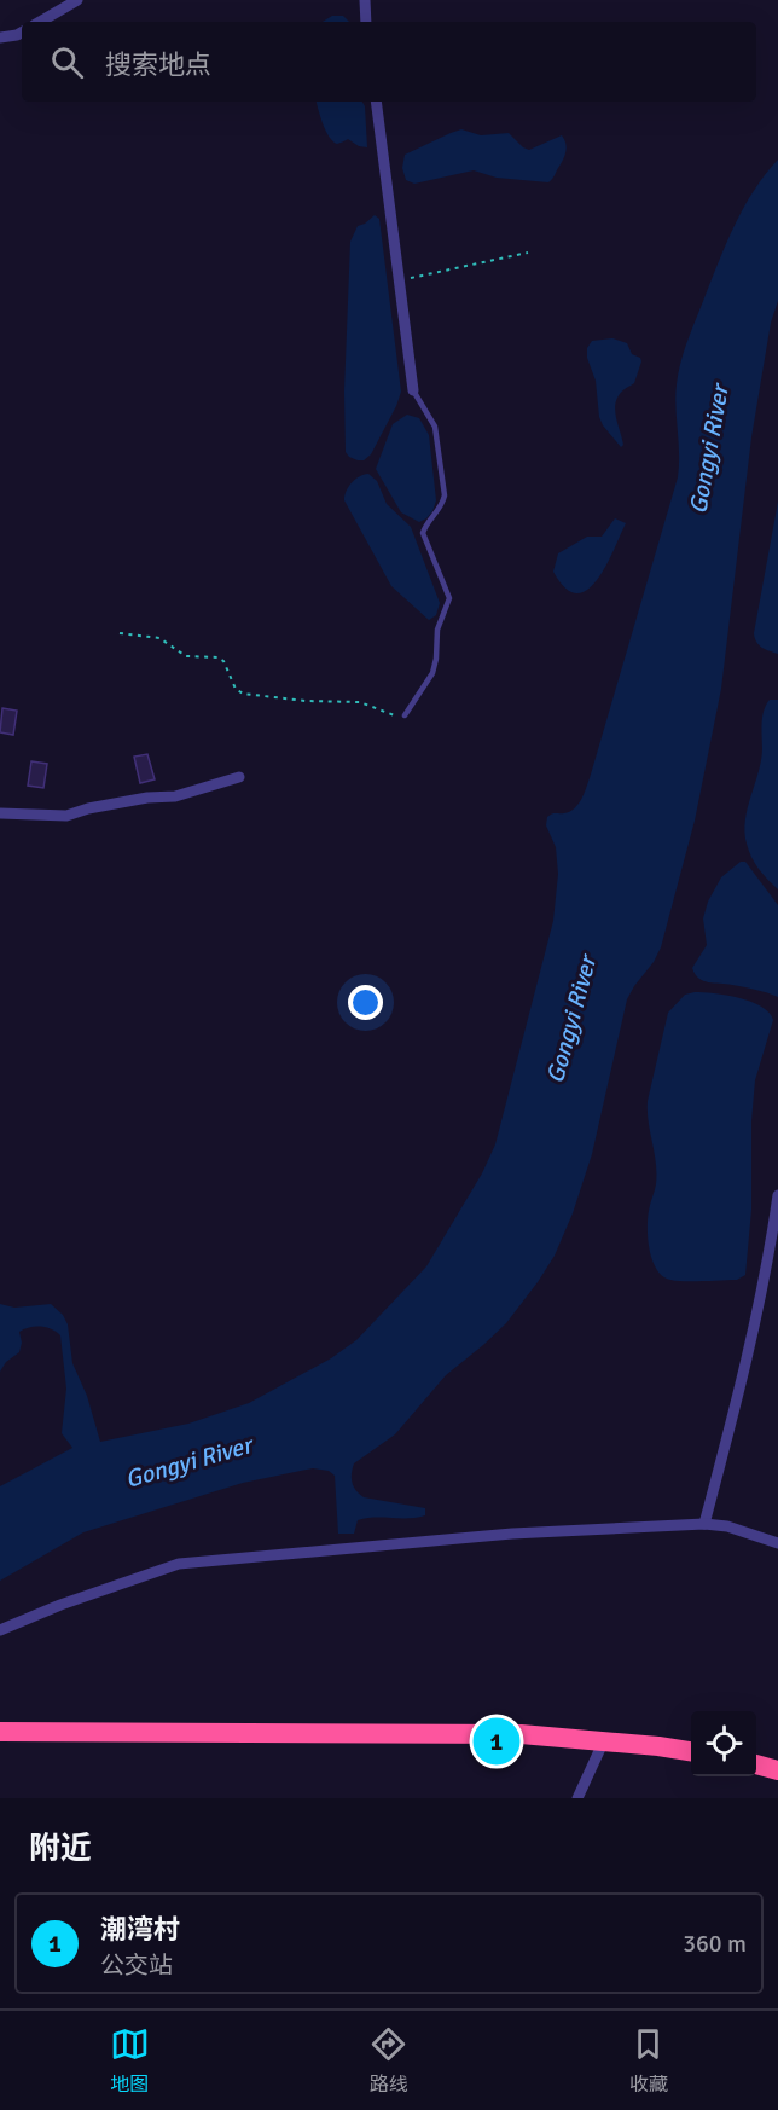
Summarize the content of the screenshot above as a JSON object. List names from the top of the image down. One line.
{"water":["Gongyi River"],"page":{"search":"搜索地点","pins":"1","heading":"附近","list":[{"mark":"1","name":"潮湾村","note":"公交站","value":"360 m"}],"nav":["地图","路线","收藏"]}}
